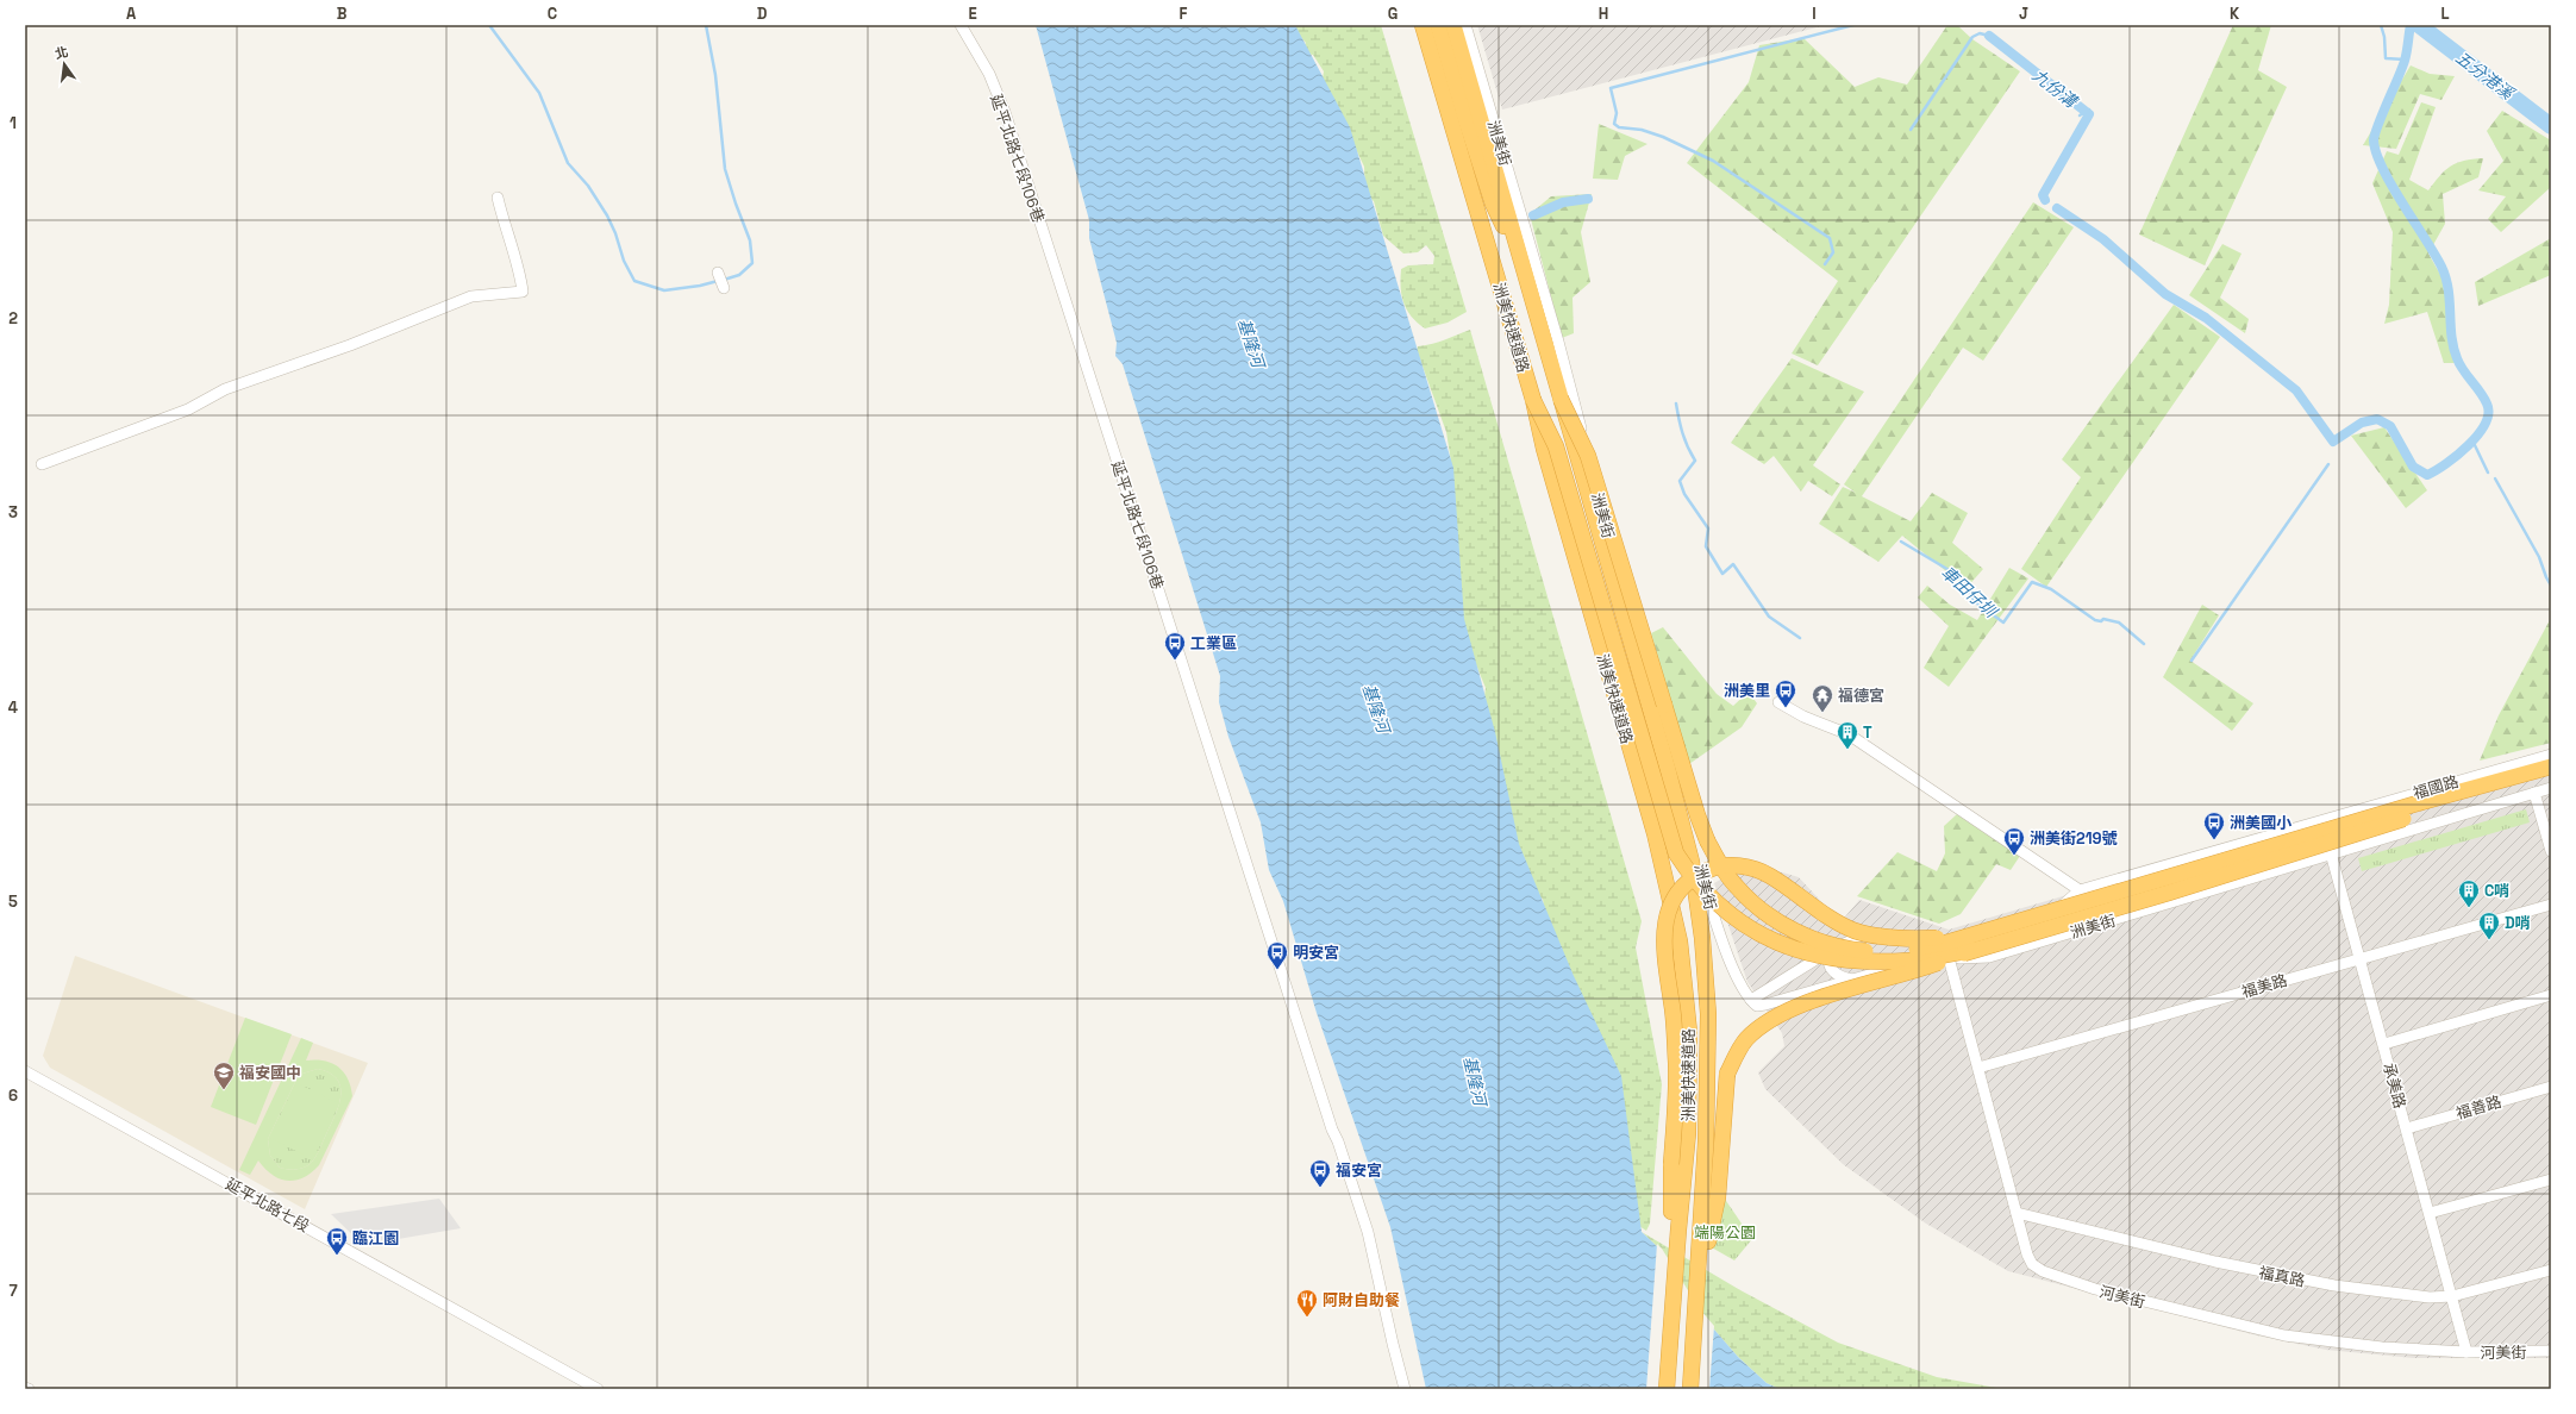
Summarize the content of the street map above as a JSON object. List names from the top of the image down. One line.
{"streets":{"highway":["洲美快速道路"],"street":["洲美街","延平北路七段106巷","福國路","福美路","承美路","福善路","延平北路七段","福真路","河美街"]},"crossings":[["洲美街","福國路"],["洲美街","承美路"],["洲美街","河美街"],["福國路","承美路"],["福美路","承美路"],["福美路","河美街"],["承美路","福善路"],["承美路","福真路"],["承美路","河美街"],["福真路","河美街"]],"water":["五分港溪","九份溝","基隆河","車田仔圳"],"parks":["端陽公園"],"places":{"bus stop":["工業區","洲美里","洲美國小","洲美街219號","明安宮","福安宮","臨江園"],"temple":["福德宮"],"building":["T","C哨","D哨"],"school or university":["福安國中"],"restaurant":["阿財自助餐"]},"north":"top","grid":{"columns":["A","B","C","D","E","F","G","H","I","J","K","L"],"rows":["1","2","3","4","5","6","7"]}}
